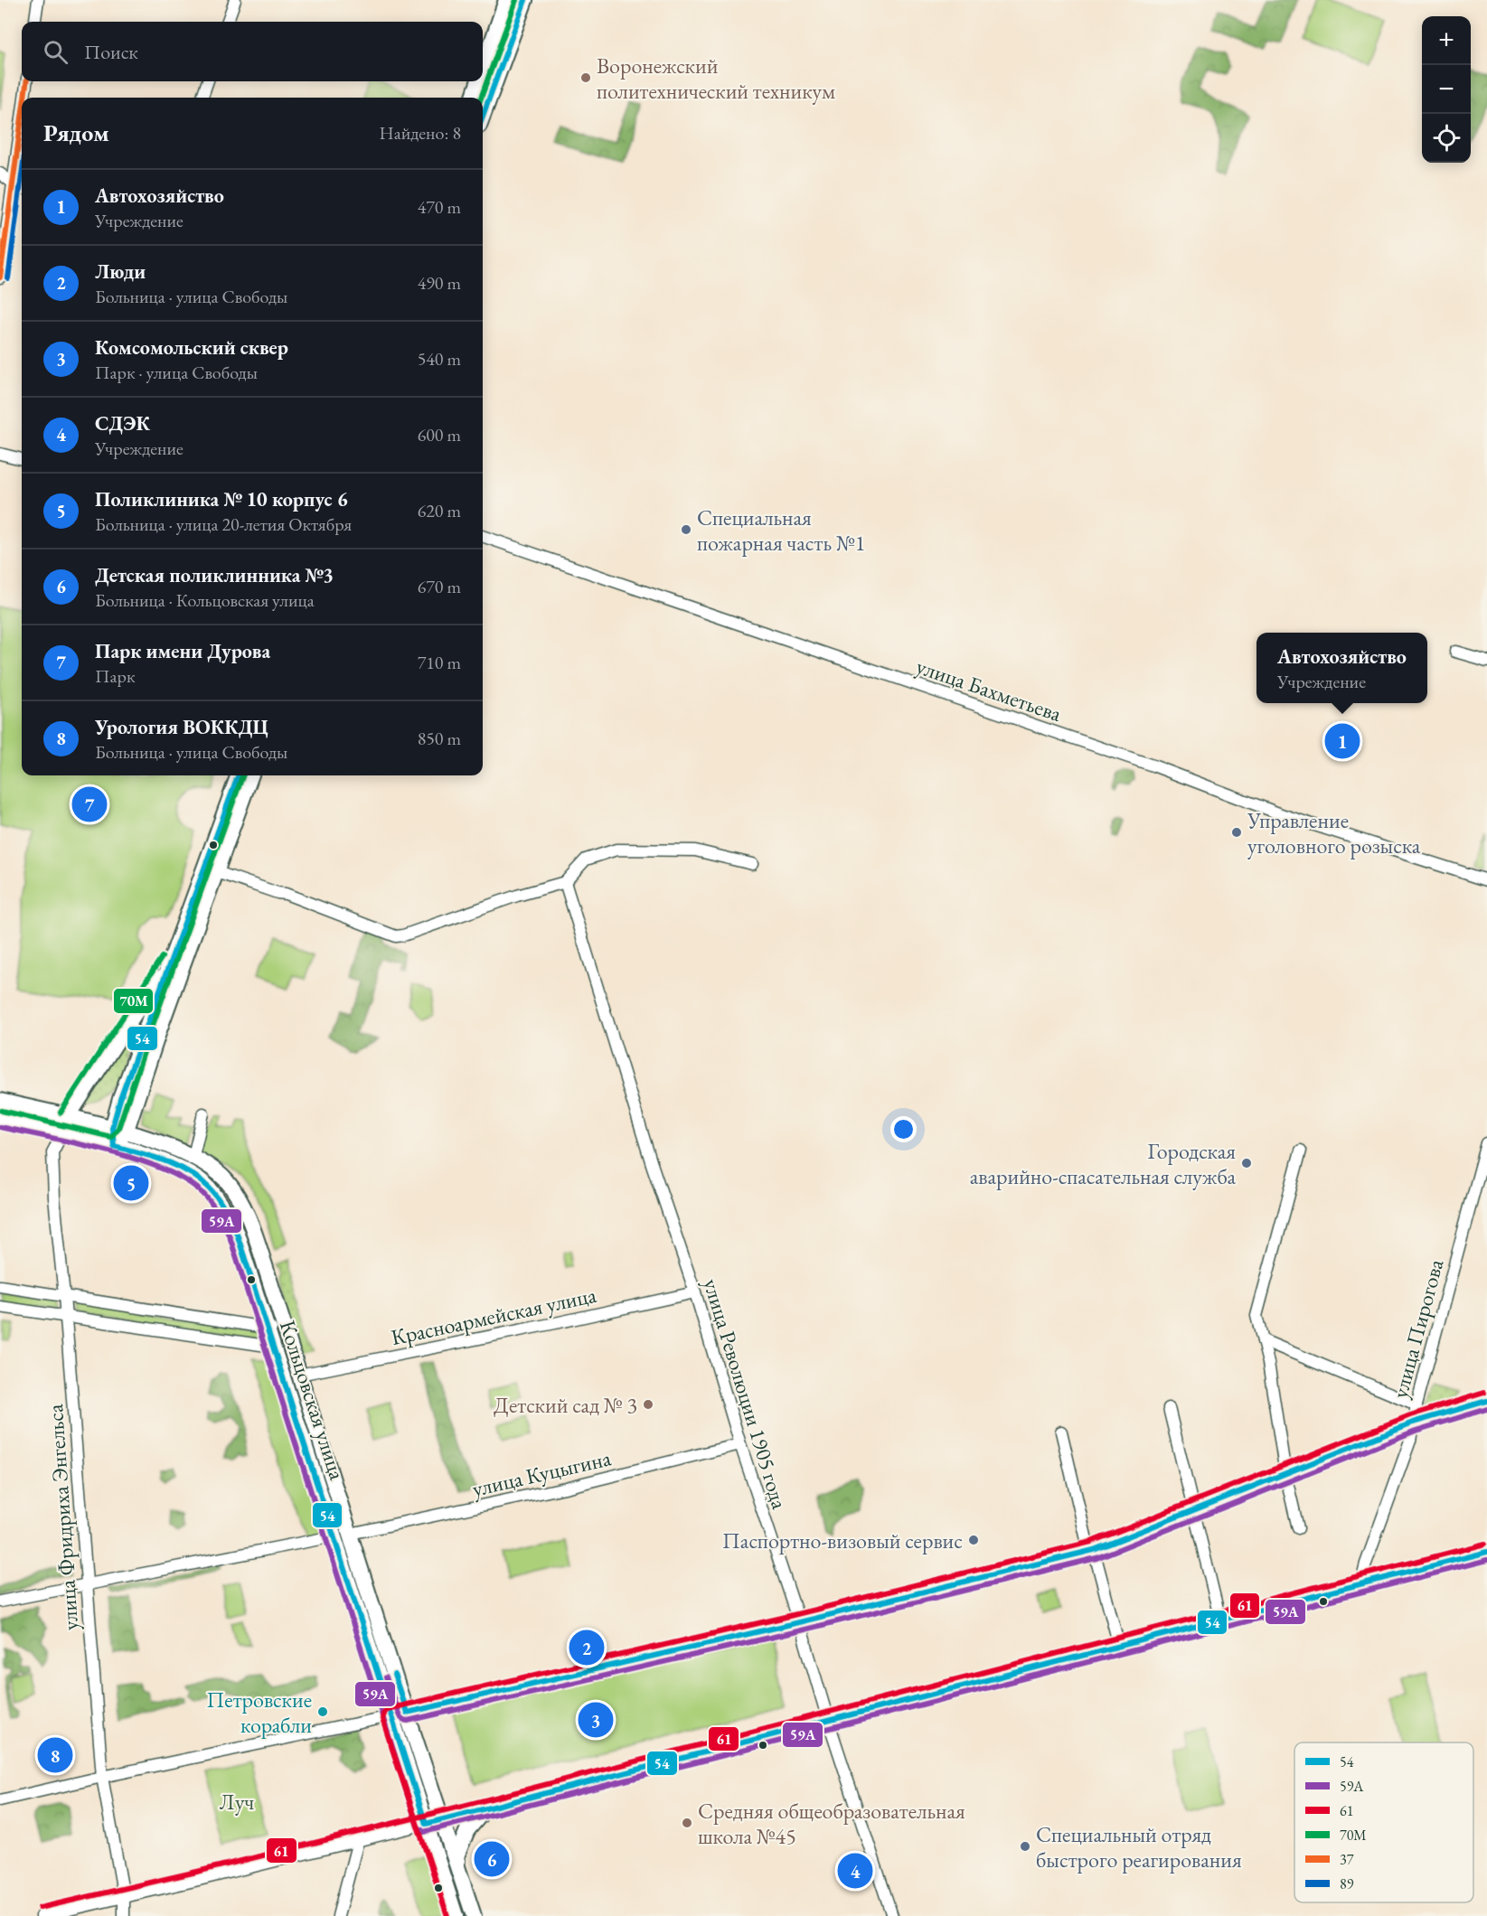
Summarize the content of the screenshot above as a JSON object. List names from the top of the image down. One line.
{"streets":{"main road":["Кольцовская улица"],"street":["улица Бахметьева","Красноармейская улица","улица Пирогова","улица Революции 1905 года","улица Куцыгина","улица Фридриха Энгельса"]},"crossings":[["Красноармейская улица","улица Революции 1905 года"],["Красноармейская улица","Кольцовская улица"],["улица Революции 1905 года","улица Куцыгина"],["Кольцовская улица","улица Куцыгина"],["Кольцовская улица","улица Фридриха Энгельса"]],"parks":["Луч"],"places":["Воронежский политехнический техникум","Специальная пожарная часть №1","Управление уголовного розыска","Городская аварийно-спасательная служба","Детский сад № 3","Паспортно-визовый сервис","Петровские корабли","Средняя общеобразовательная школа №45","Специальный отряд быстрого реагирования"],"lines":["transit line 54","transit line 70М","transit line 37","transit line 89","transit line 59А","transit line 61"],"legend":["54","59А","61","70М","37","89"],"page":{"map_buttons":["+","−"],"search":"Поиск","heading":["Рядом","Найдено: 8"],"list":[{"mark":"1","name":"Автохозяйство","note":"Учреждение","value":"470 m"},{"mark":"2","name":"Люди","note":"Больница · улица Свободы","value":"490 m"},{"mark":"3","name":"Комсомольский сквер","note":"Парк · улица Свободы","value":"540 m"},{"mark":"4","name":"СДЭК","note":"Учреждение","value":"600 m"},{"mark":"5","name":"Поликлиника № 10 корпус 6","note":"Больница · улица 20-летия Октября","value":"620 m"},{"mark":"6","name":"Детская поликлинника №3","note":"Больница · Кольцовская улица","value":"670 m"},{"mark":"7","name":"Парк имени Дурова","note":"Парк","value":"710 m"},{"mark":"8","name":"Урология ВОККДЦ","note":"Больница · улица Свободы","value":"850 m"}],"popup":["Автохозяйство","Учреждение"],"pins":["1","7","5","2","3","8","6","4"]}}
